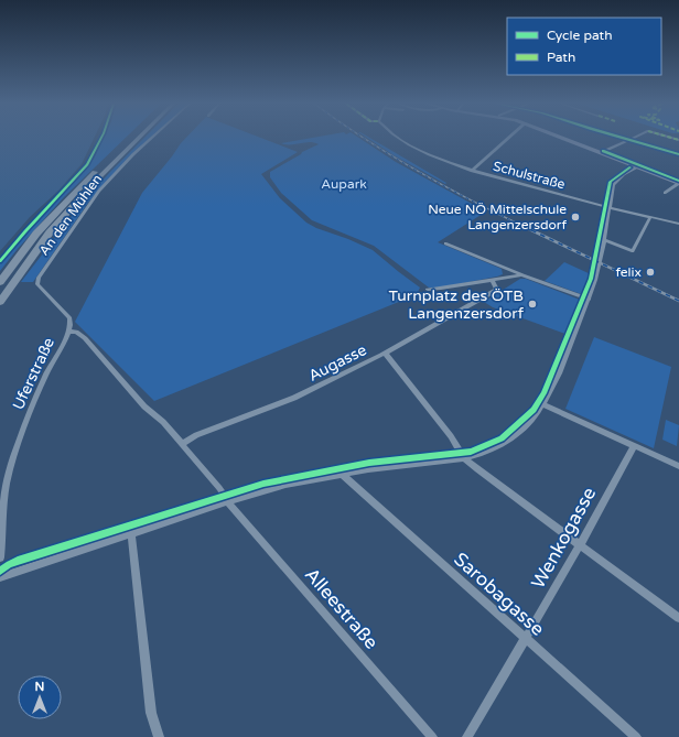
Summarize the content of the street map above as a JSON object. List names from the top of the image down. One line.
{"streets":{"street":["Schulstraße","An den Mühlen","Augasse","Uferstraße","Wenkogasse","Sarobagasse","Alleestraße"]},"crossings":[["An den Mühlen","Uferstraße"],["Augasse","Alleestraße"],["Uferstraße","Alleestraße"],["Wenkogasse","Sarobagasse"]],"parks":["Aupark"],"places":["Neue NÖ Mittelschule Langenzersdorf","felix","Turnplatz des ÖTB Langenzersdorf"],"legend":["Cycle path","Path"],"north":"top"}
